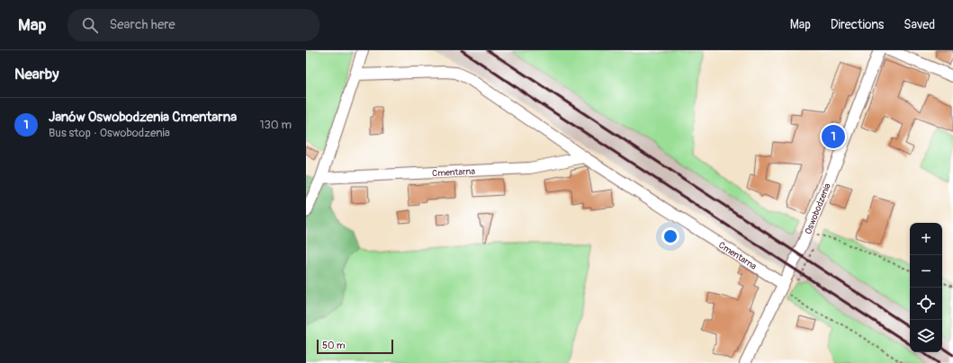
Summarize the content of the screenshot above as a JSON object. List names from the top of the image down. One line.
{"streets":{"street":["Cmentarna","Oswobodzenia"]},"crossings":[["Cmentarna","Oswobodzenia"]],"scale_bar":"50 m","page":{"header":"Map","search":"Search here","nav":["Map","Directions","Saved"],"heading":"Nearby","list":[{"mark":"1","name":"Janów Oswobodzenia Cmentarna","note":"Bus stop · Oswobodzenia","value":"130 m"}],"pins":"1","map_buttons":["+","−"],"scale":"50 m"}}
